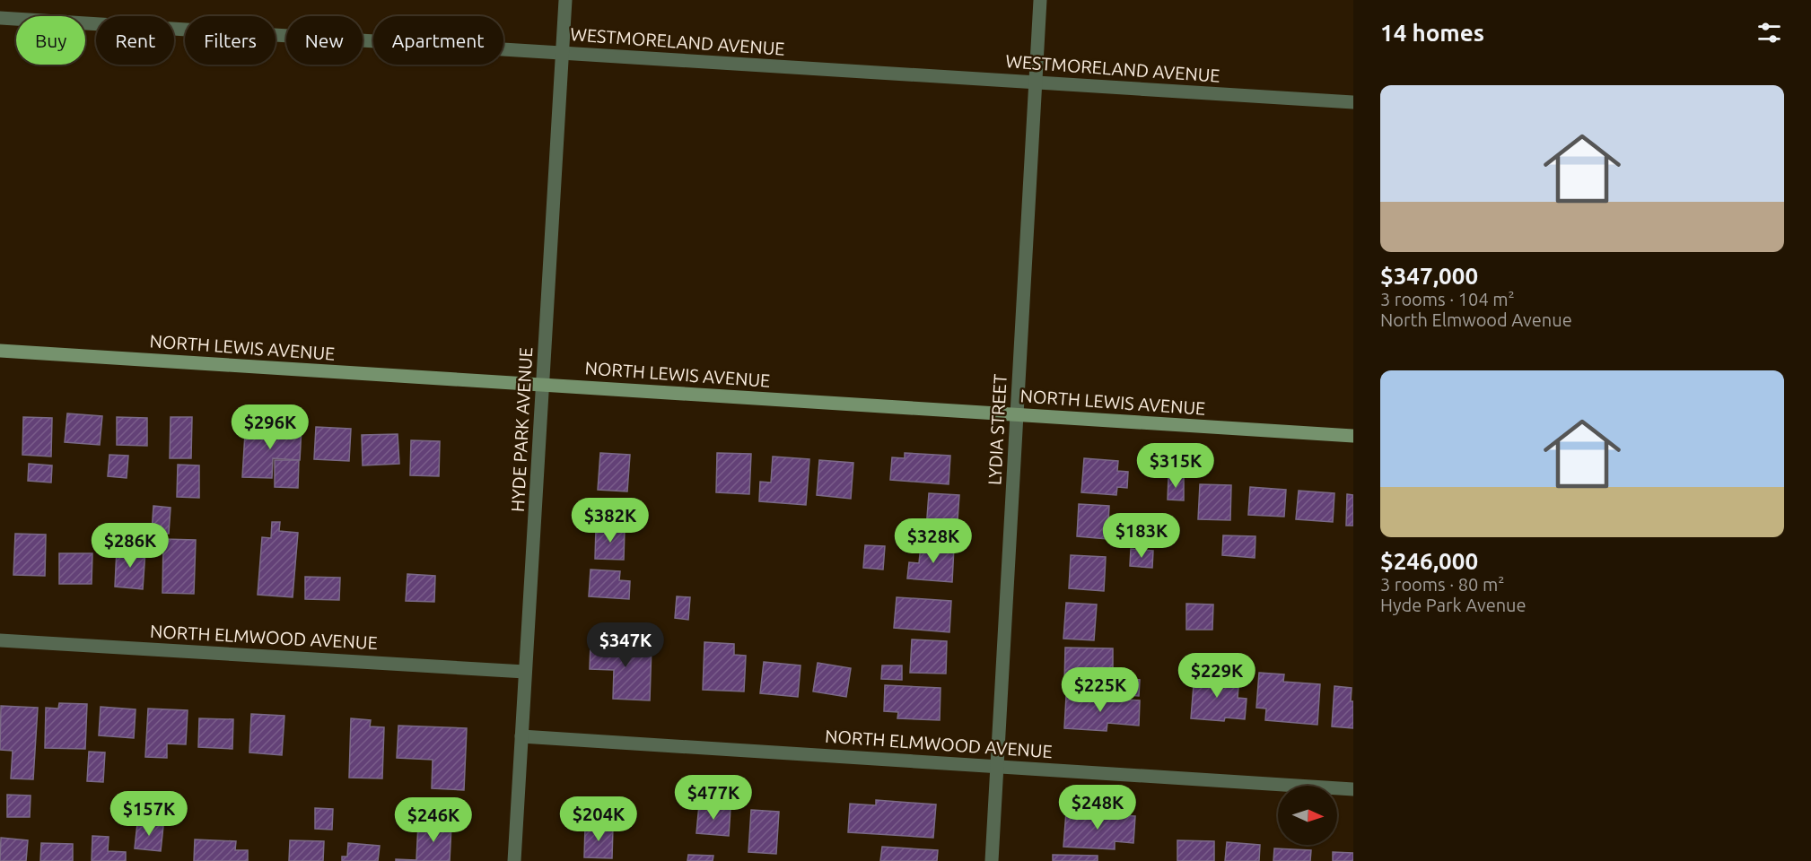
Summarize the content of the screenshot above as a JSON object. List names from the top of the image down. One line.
{"streets":{"main road":["NORTH LEWIS AVENUE"],"street":["WESTMORELAND AVENUE","HYDE PARK AVENUE","LYDIA STREET","NORTH ELMWOOD AVENUE"]},"crossings":[["WESTMORELAND AVENUE","HYDE PARK AVENUE"],["WESTMORELAND AVENUE","LYDIA STREET"],["NORTH LEWIS AVENUE","HYDE PARK AVENUE"],["NORTH LEWIS AVENUE","LYDIA STREET"],["HYDE PARK AVENUE","NORTH ELMWOOD AVENUE"],["LYDIA STREET","NORTH ELMWOOD AVENUE"]],"north":"right","page":{"heading":"14 homes","chip":["Buy","Rent","Filters","New","Apartment"],"list":[{"name":"$347,000","note":"3 rooms · 104 m² · North Elmwood Avenue"},{"name":"$246,000","note":"3 rooms · 80 m² · Hyde Park Avenue"}],"price":["$296K","$315K","$382K","$183K","$328K","$286K","$347K","$229K","$225K","$477K","$248K","$157K","$204K","$246K"]}}
